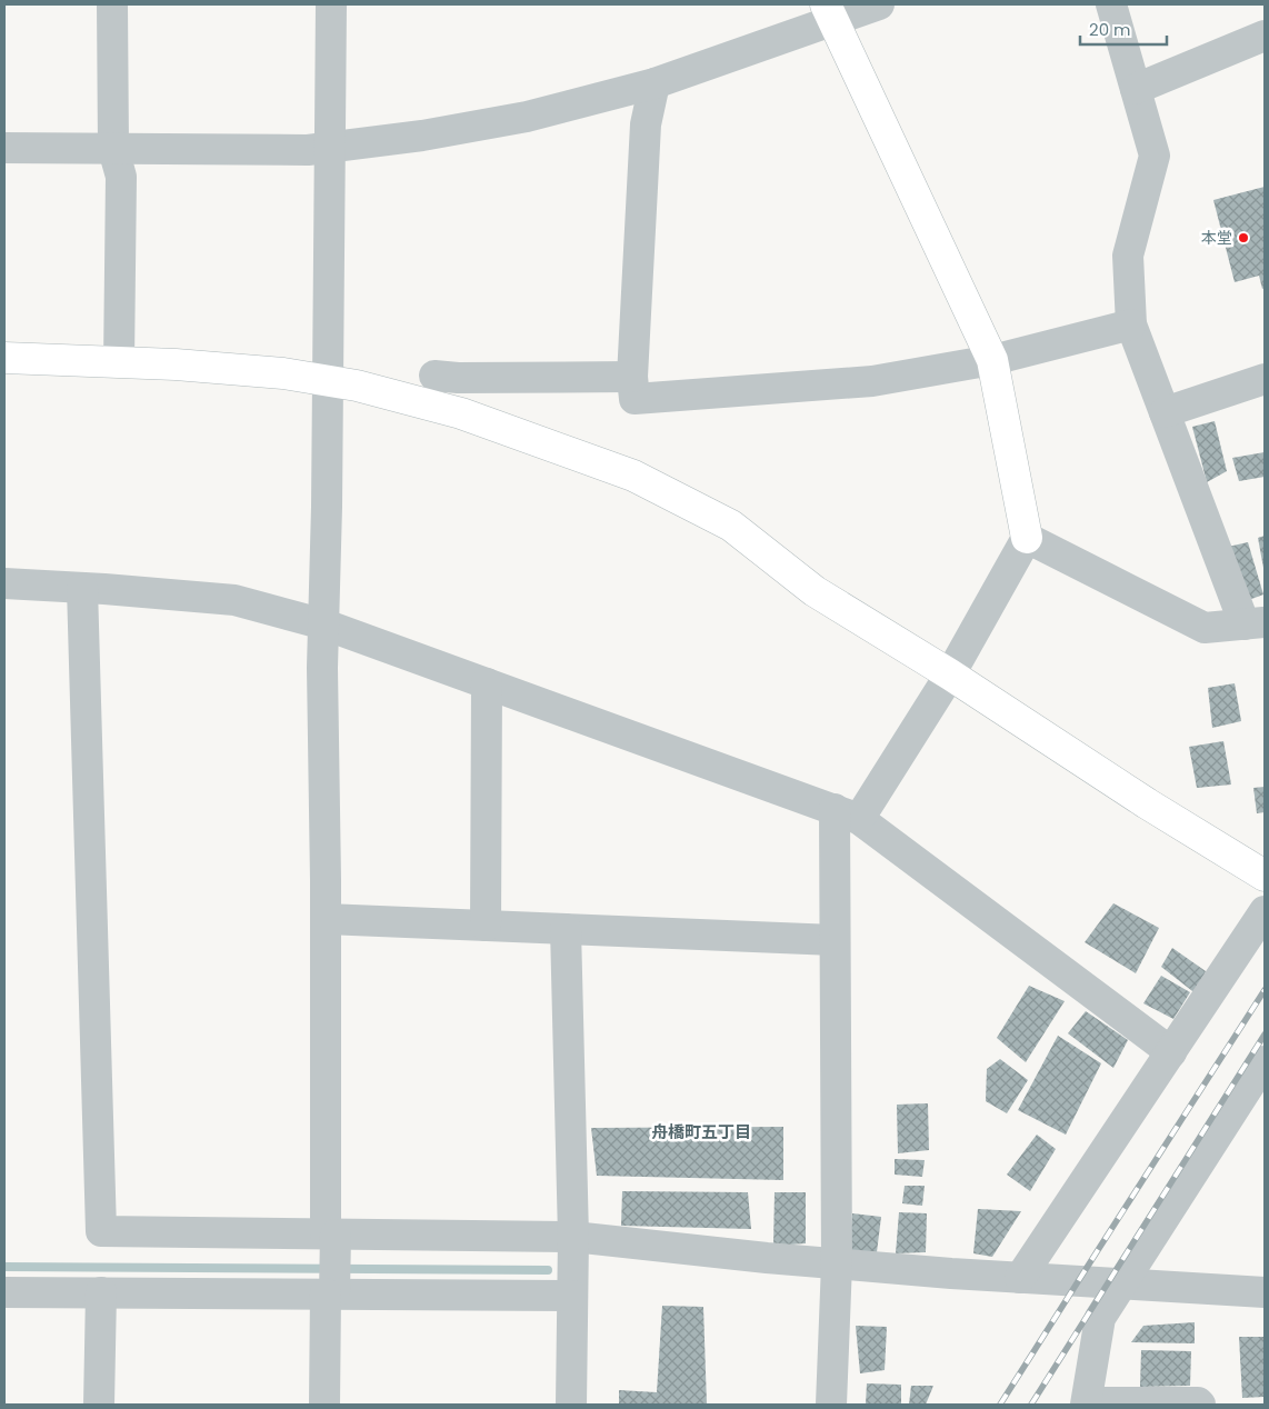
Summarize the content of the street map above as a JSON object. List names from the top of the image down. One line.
{"districts":["舟橋町五丁目"],"places":["本堂"],"scale_bar":"20 m"}
